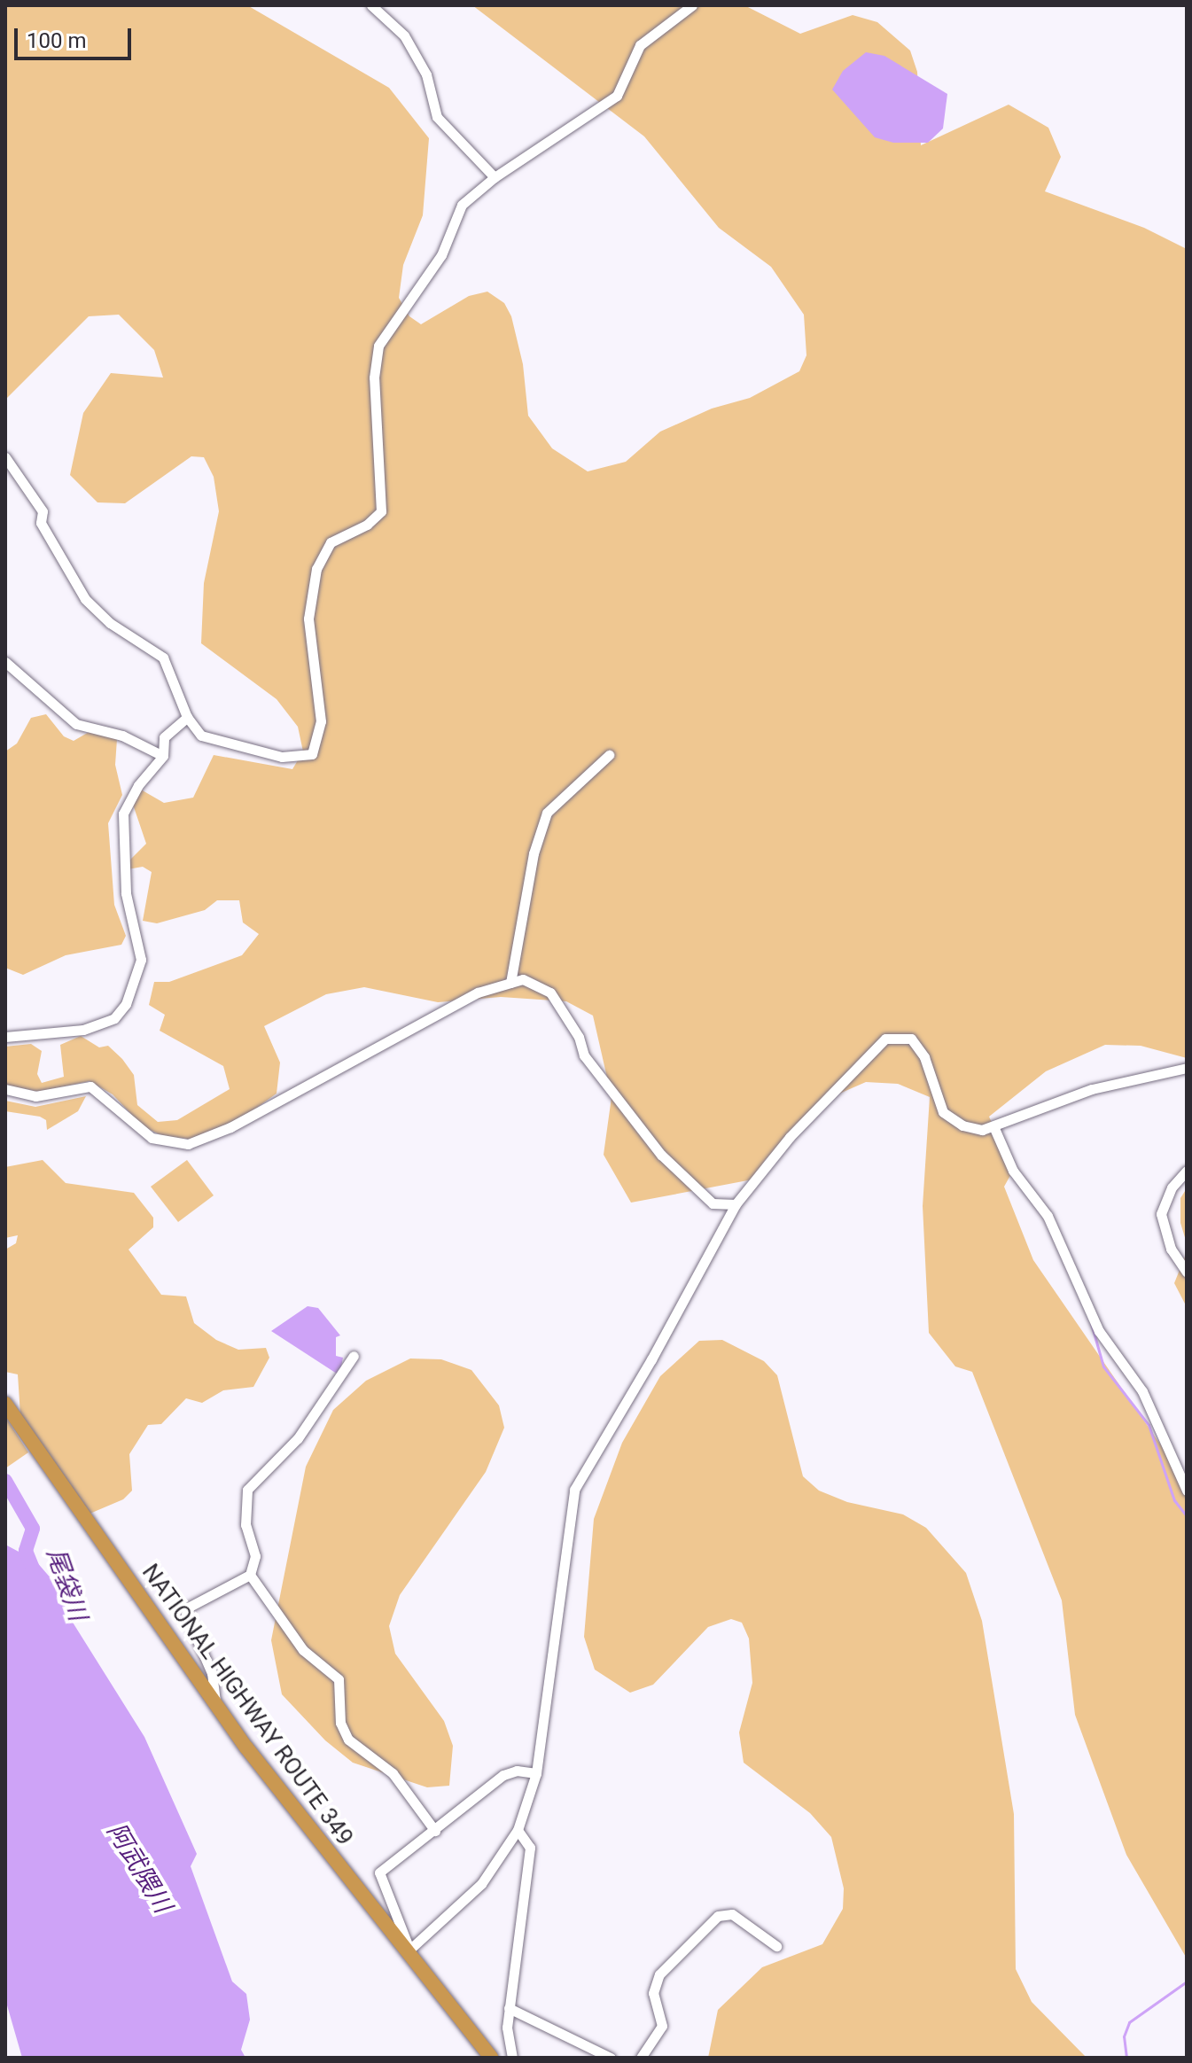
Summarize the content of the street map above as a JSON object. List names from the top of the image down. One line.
{"streets":{"highway":["NATIONAL HIGHWAY ROUTE 349"]},"water":["尾袋川","阿武隈川"],"scale_bar":"100 m"}
